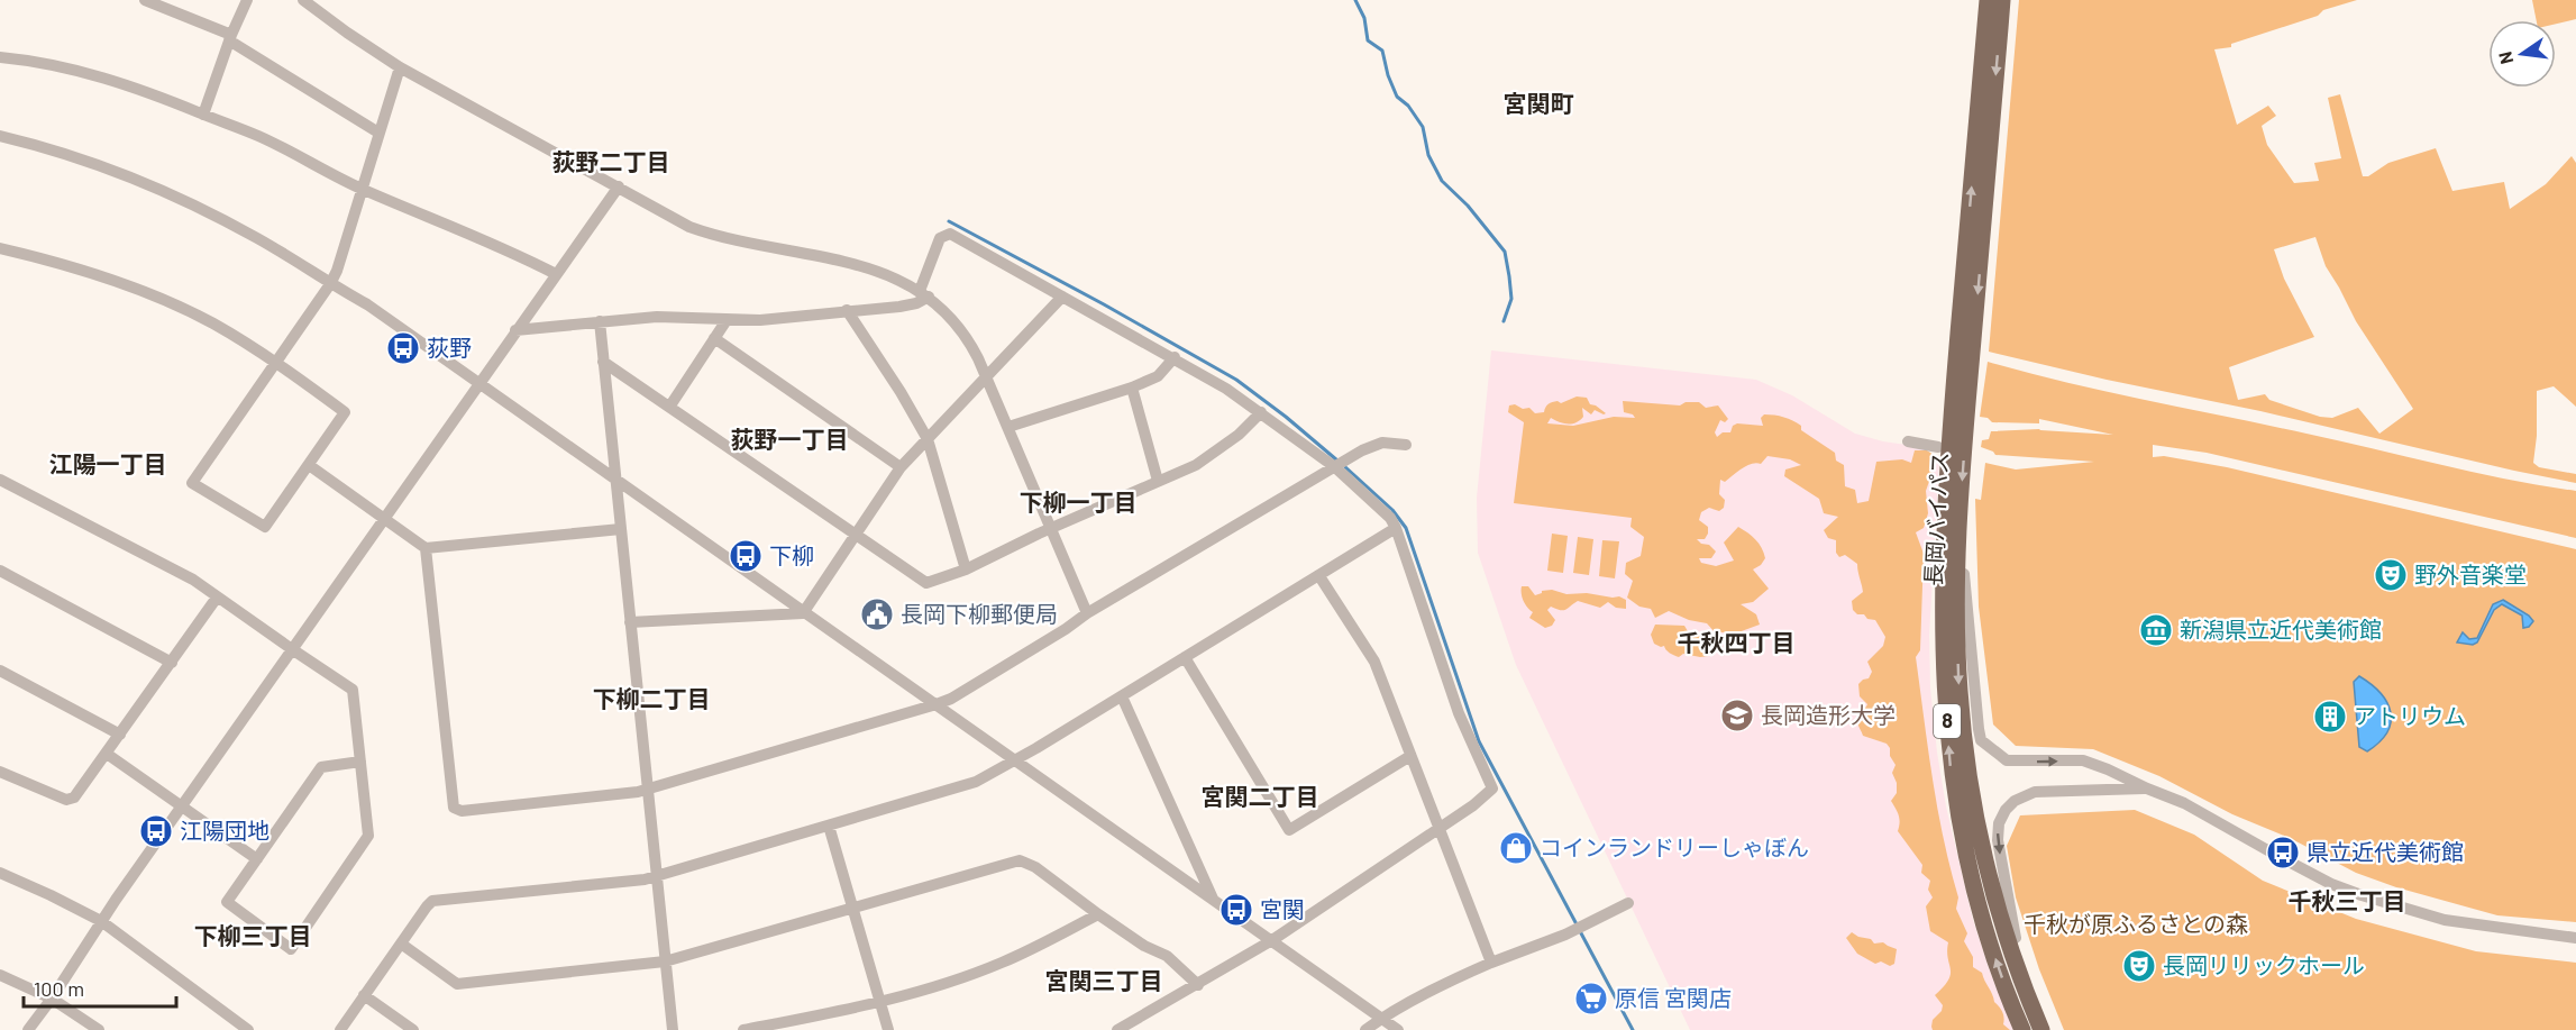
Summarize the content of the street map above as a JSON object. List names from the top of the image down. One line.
{"streets":{"highway":["長岡バイパス","8"]},"districts":["宮関町","荻野二丁目","荻野一丁目","江陽一丁目","下柳一丁目","千秋四丁目","下柳二丁目","宮関二丁目","千秋三丁目","下柳三丁目","宮関三丁目"],"parks":["千秋が原ふるさとの森"],"places":{"bus stop":["荻野","下柳","江陽団地","県立近代美術館","宮関"],"theatre":["野外音楽堂","長岡リリックホール"],"public building":["長岡下柳郵便局"],"museum":["新潟県立近代美術館"],"school or university":["長岡造形大学"],"building":["アトリウム"],"shop":["コインランドリーしゃぼん"],"supermarket":["原信 宮関店"]},"scale_bar":"100 m","north":"left"}
